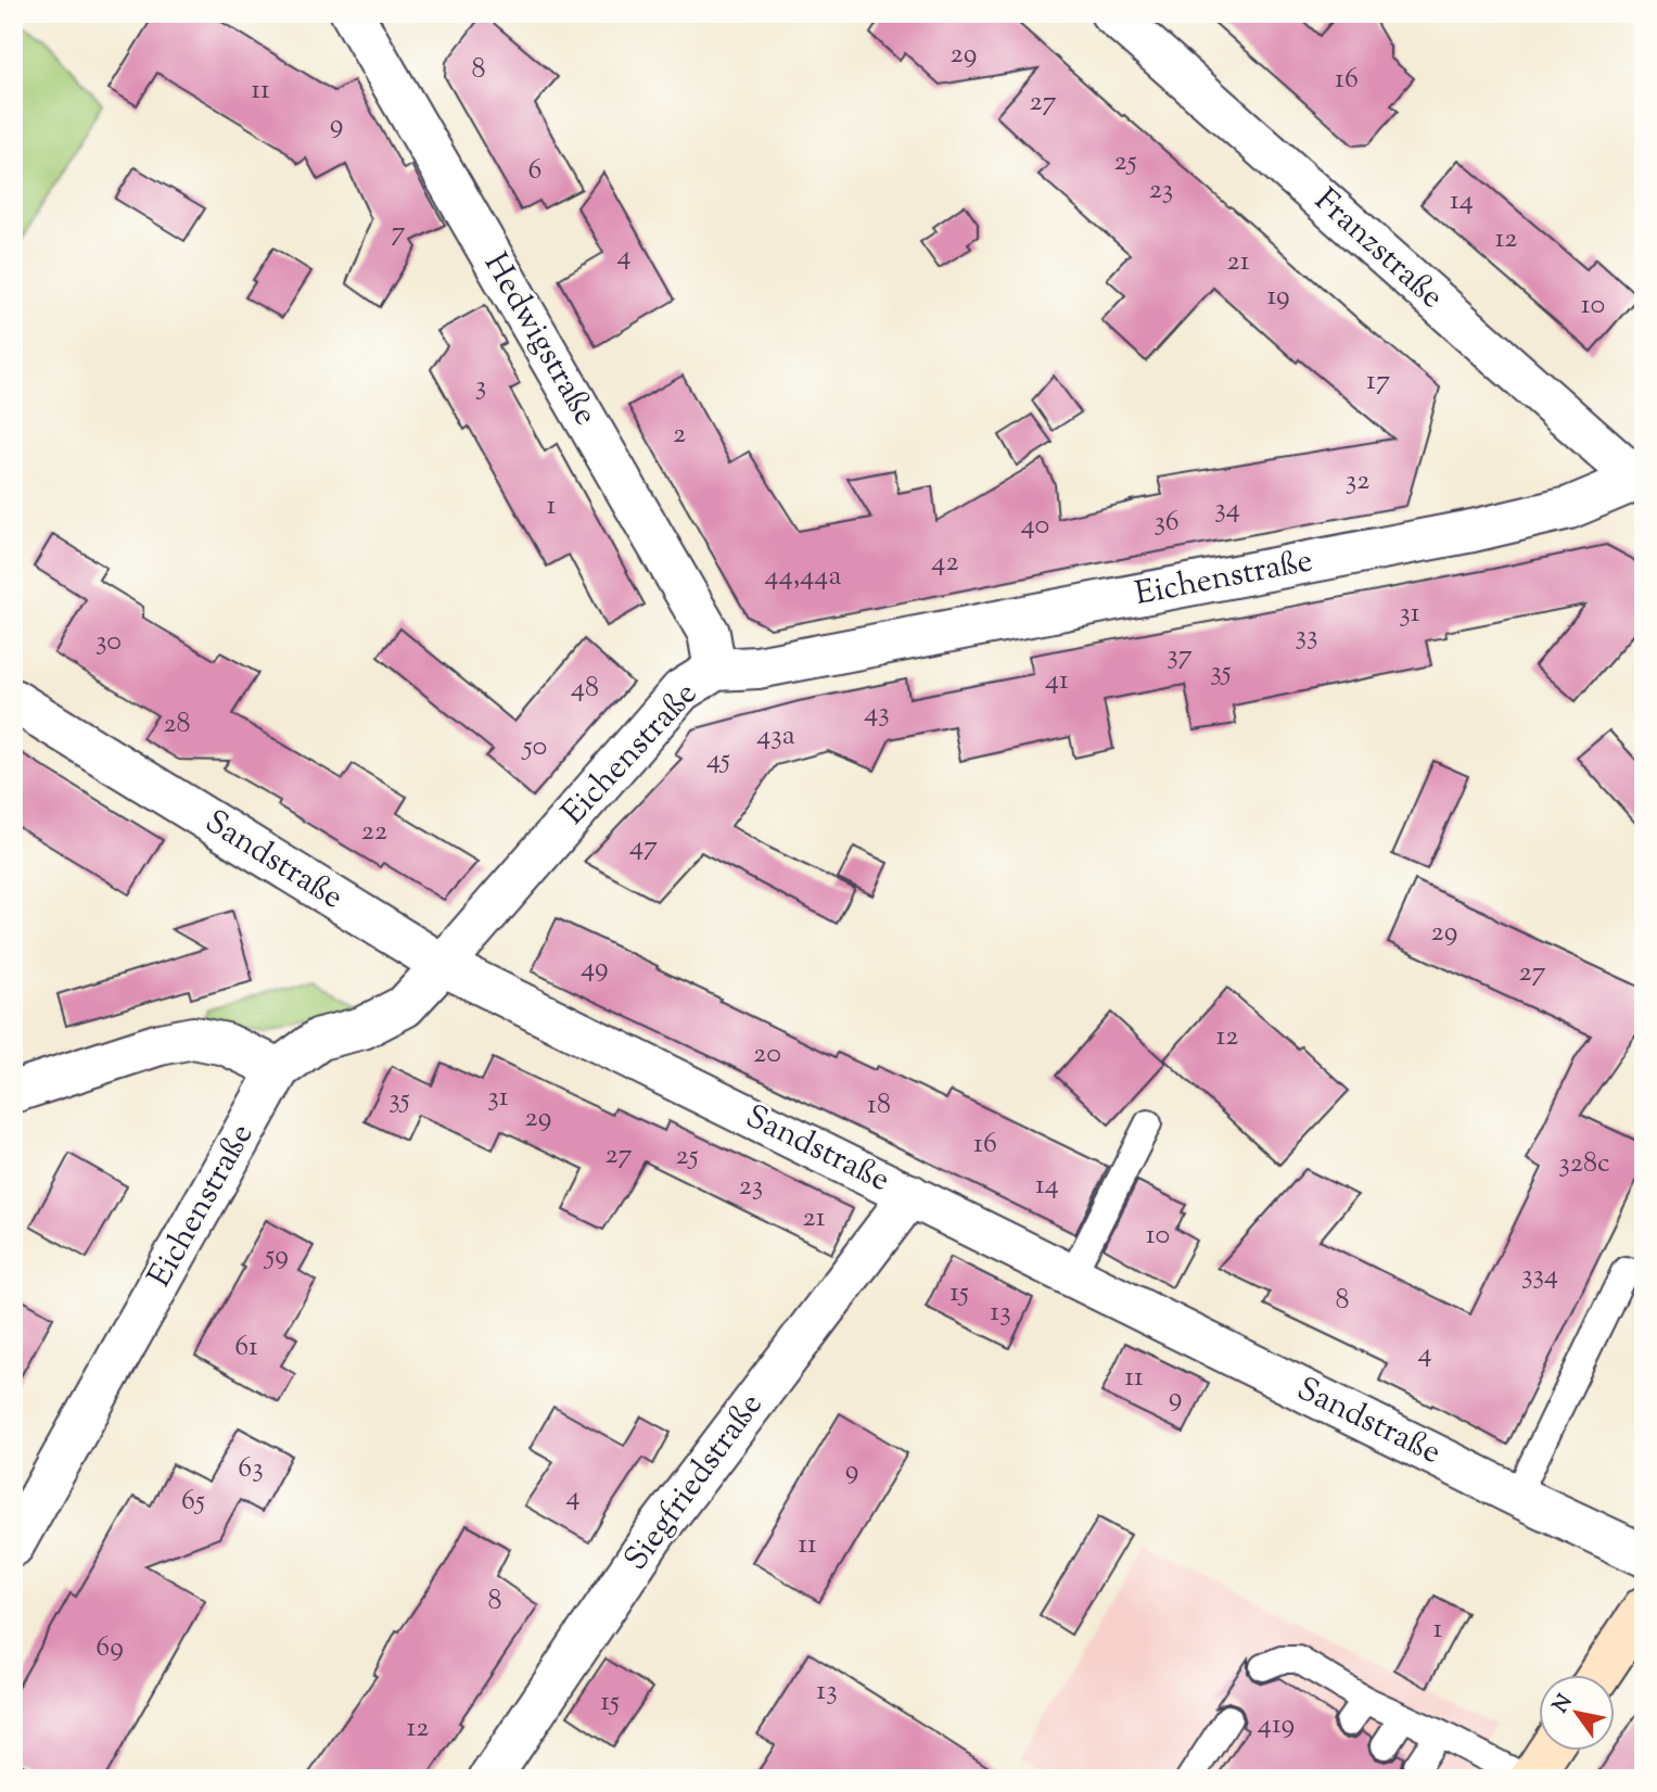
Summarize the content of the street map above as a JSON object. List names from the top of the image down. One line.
{"streets":{"street":["Franzstraße","Hedwigstraße","Eichenstraße","Sandstraße","Siegfriedstraße"]},"crossings":[["Franzstraße","Eichenstraße"],["Hedwigstraße","Eichenstraße"],["Eichenstraße","Sandstraße"],["Sandstraße","Siegfriedstraße"]],"house_numbers":["29","8","16","11","27","9","25","6","23","14","7","12","4","21","19","10","17","3","2","32","1","34","36","40","42","44,44a","31","33","30","37","35","41","48","43","28","43a","50","45","22","47","29","49","27","12","20","31","35","18","29","16","27","25","328c","14","23","21","10","59","334","15","8","13","61","4","11","9","63","9","4","65","11","8","1","69","13","15","419","12"],"north":"top left"}
